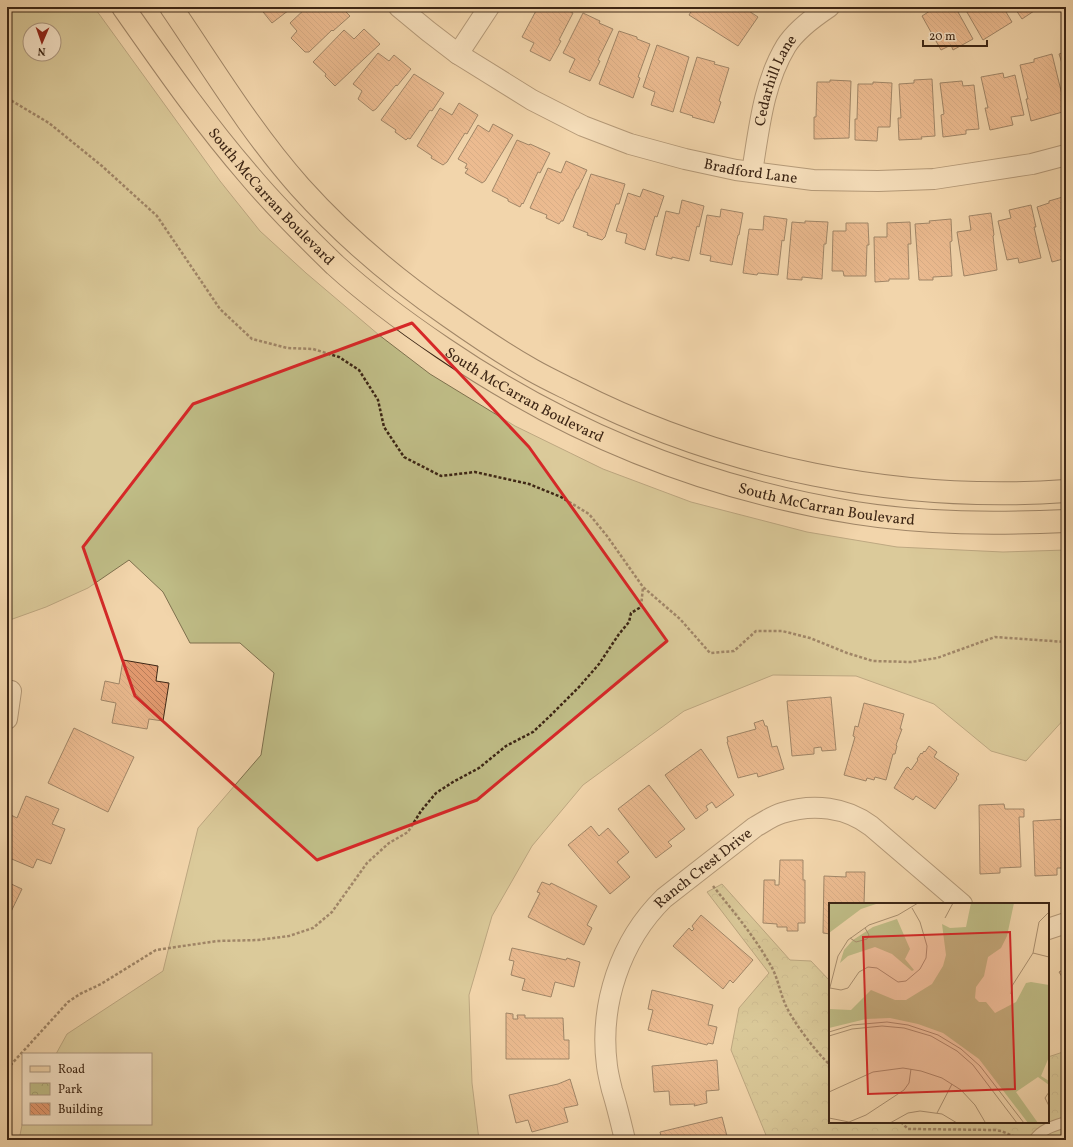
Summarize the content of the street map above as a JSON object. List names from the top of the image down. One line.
{"streets":{"main road":["South McCarran Boulevard"],"street":["Cedarhill Lane","Bradford Lane","Ranch Crest Drive"]},"crossings":[["Cedarhill Lane","Bradford Lane"]],"legend":["Road","Park","Building"],"scale_bar":"20 m","north":"bottom"}
